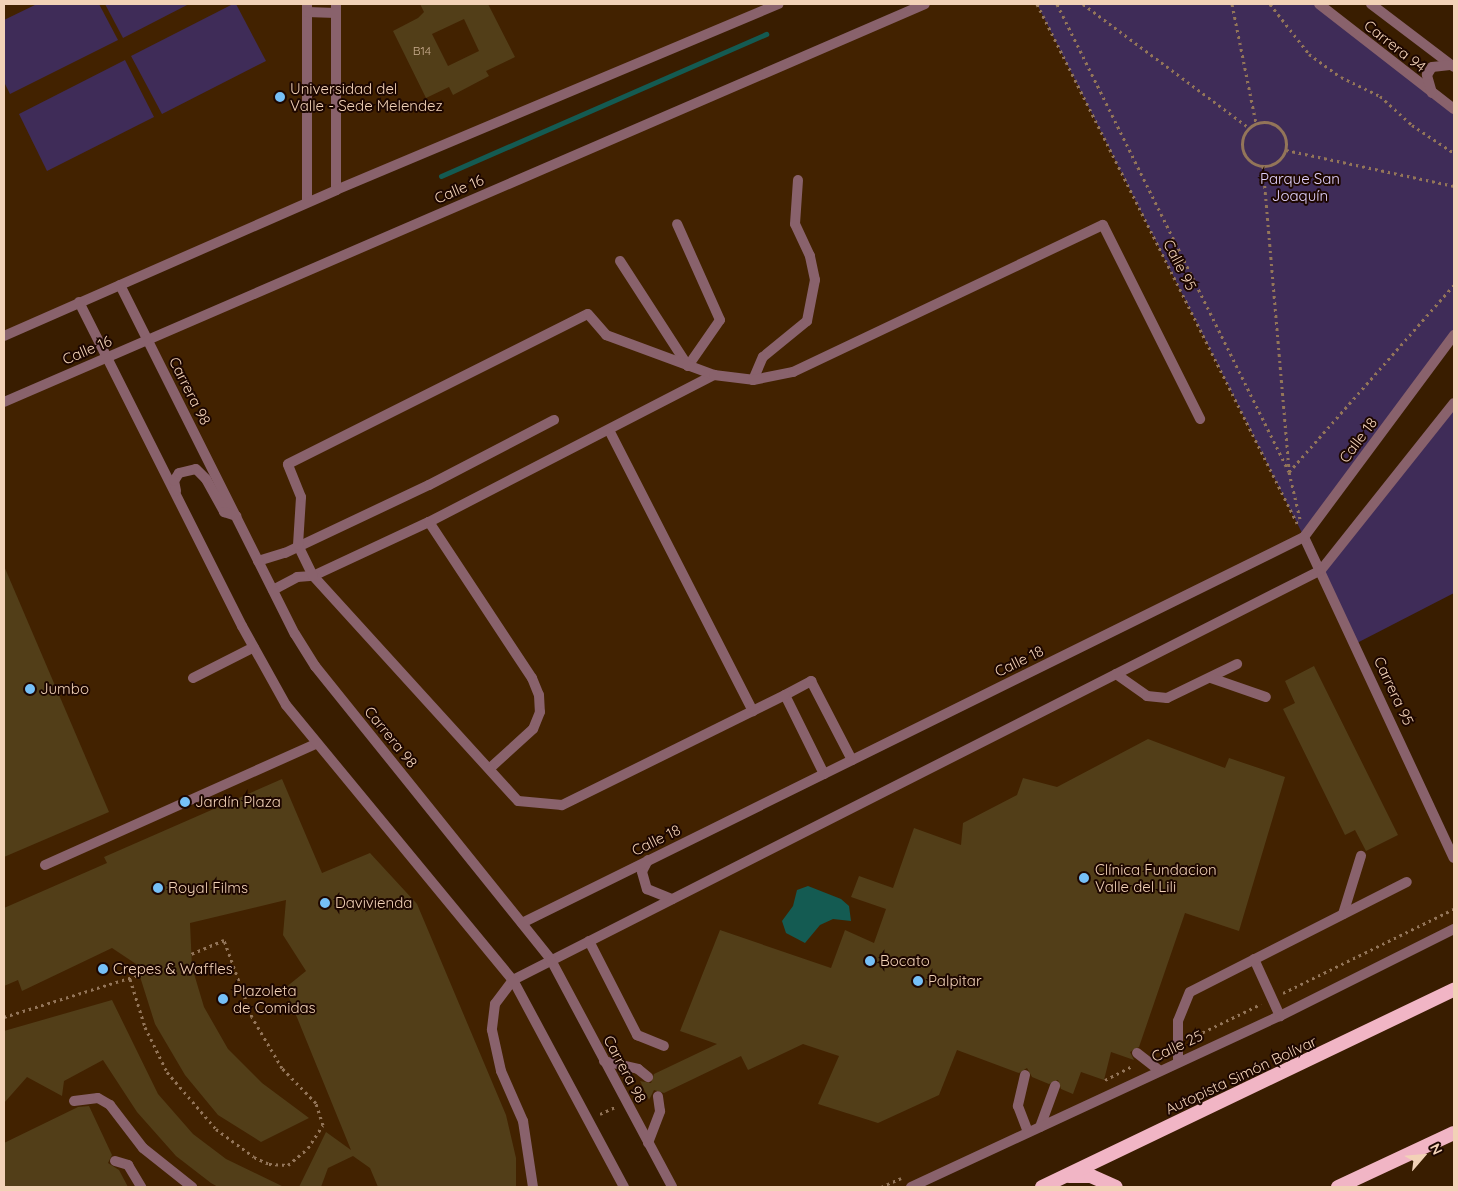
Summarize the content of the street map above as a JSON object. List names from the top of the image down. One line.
{"streets":{"highway":["Autopista Simón Bolívar"],"street":["Carrera 94","Calle 16","Carrera 98","Calle 18","Carrera 95","Calle 25"],"path":["Calle 95"]},"crossings":[["Calle 16","Carrera 98"],["Calle 95","Calle 18"],["Calle 95","Carrera 95"],["Carrera 98","Calle 18"],["Calle 18","Carrera 95"]],"parks":["Parque San Joaquín"],"places":["Universidad del Valle - Sede Melendez","Jumbo","Jardín Plaza","Clínica Fundacion Valle del Lili","Royal Films","Davivienda","Bocato","Crepes & Waffles","Palpitar","Plazoleta de Comidas"],"house_numbers":["B14"],"north":"top right"}
